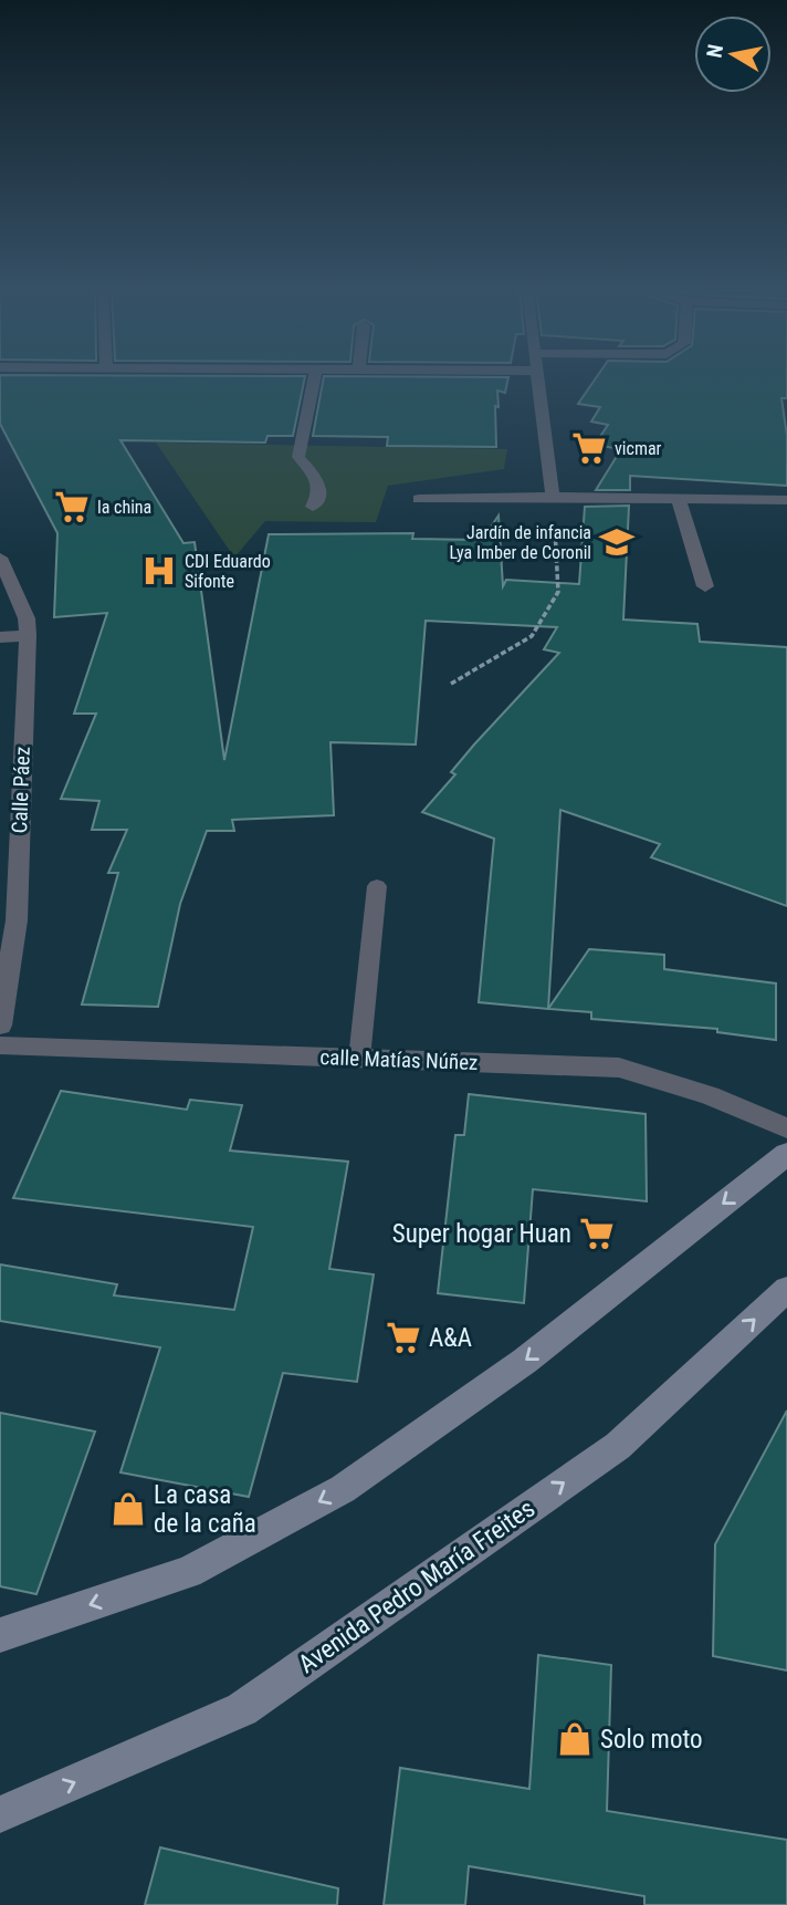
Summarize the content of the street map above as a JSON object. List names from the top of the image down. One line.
{"streets":{"street":["Calle Páez","calle Matías Núñez","Avenida Pedro María Freites"]},"places":{"supermarket":["vicmar","la china","Super hogar Huan","A&A"],"school or university":["Jardín de infancia Lya Imber de Coronil"],"hospital":["CDI Eduardo Sifonte"],"shop":["La casa de la caña","Solo moto"]},"north":"left"}
